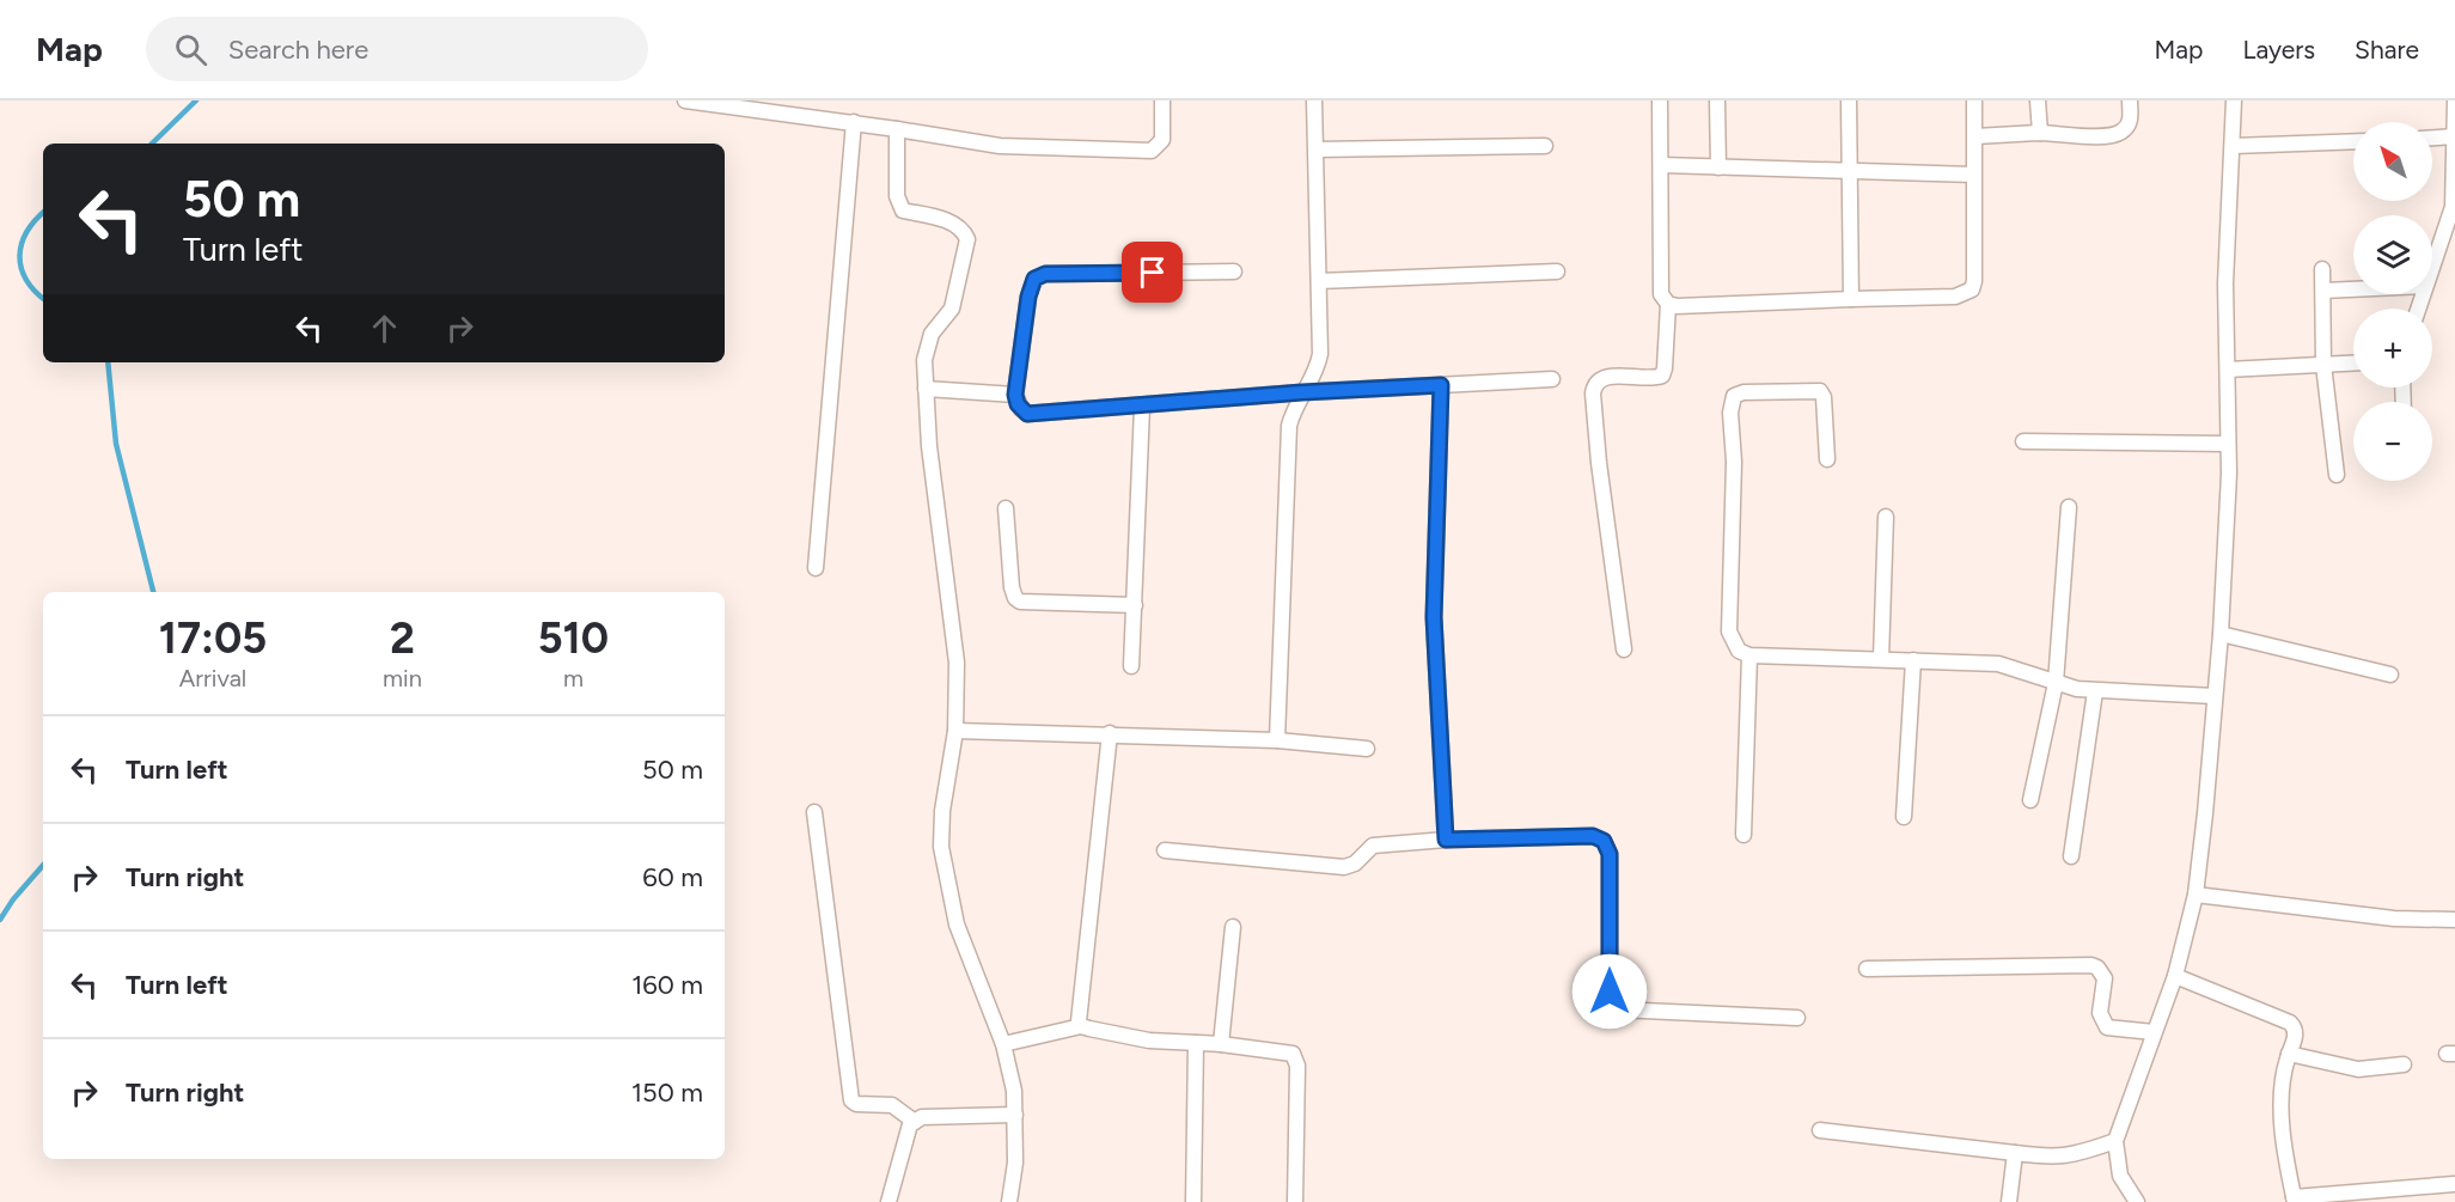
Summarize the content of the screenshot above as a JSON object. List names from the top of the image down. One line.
{"north":"top left","page":{"header":"Map","search":"Search here","nav":["Map","Layers","Share"],"map_buttons":["+","−"],"turn":["50 m","Turn left"],"eta":["17:05","Arrival","2","min","510","m"],"list":[{"name":"Turn left","value":"50 m"},{"name":"Turn right","value":"60 m"},{"name":"Turn left","value":"160 m"},{"name":"Turn right","value":"150 m"}]}}
